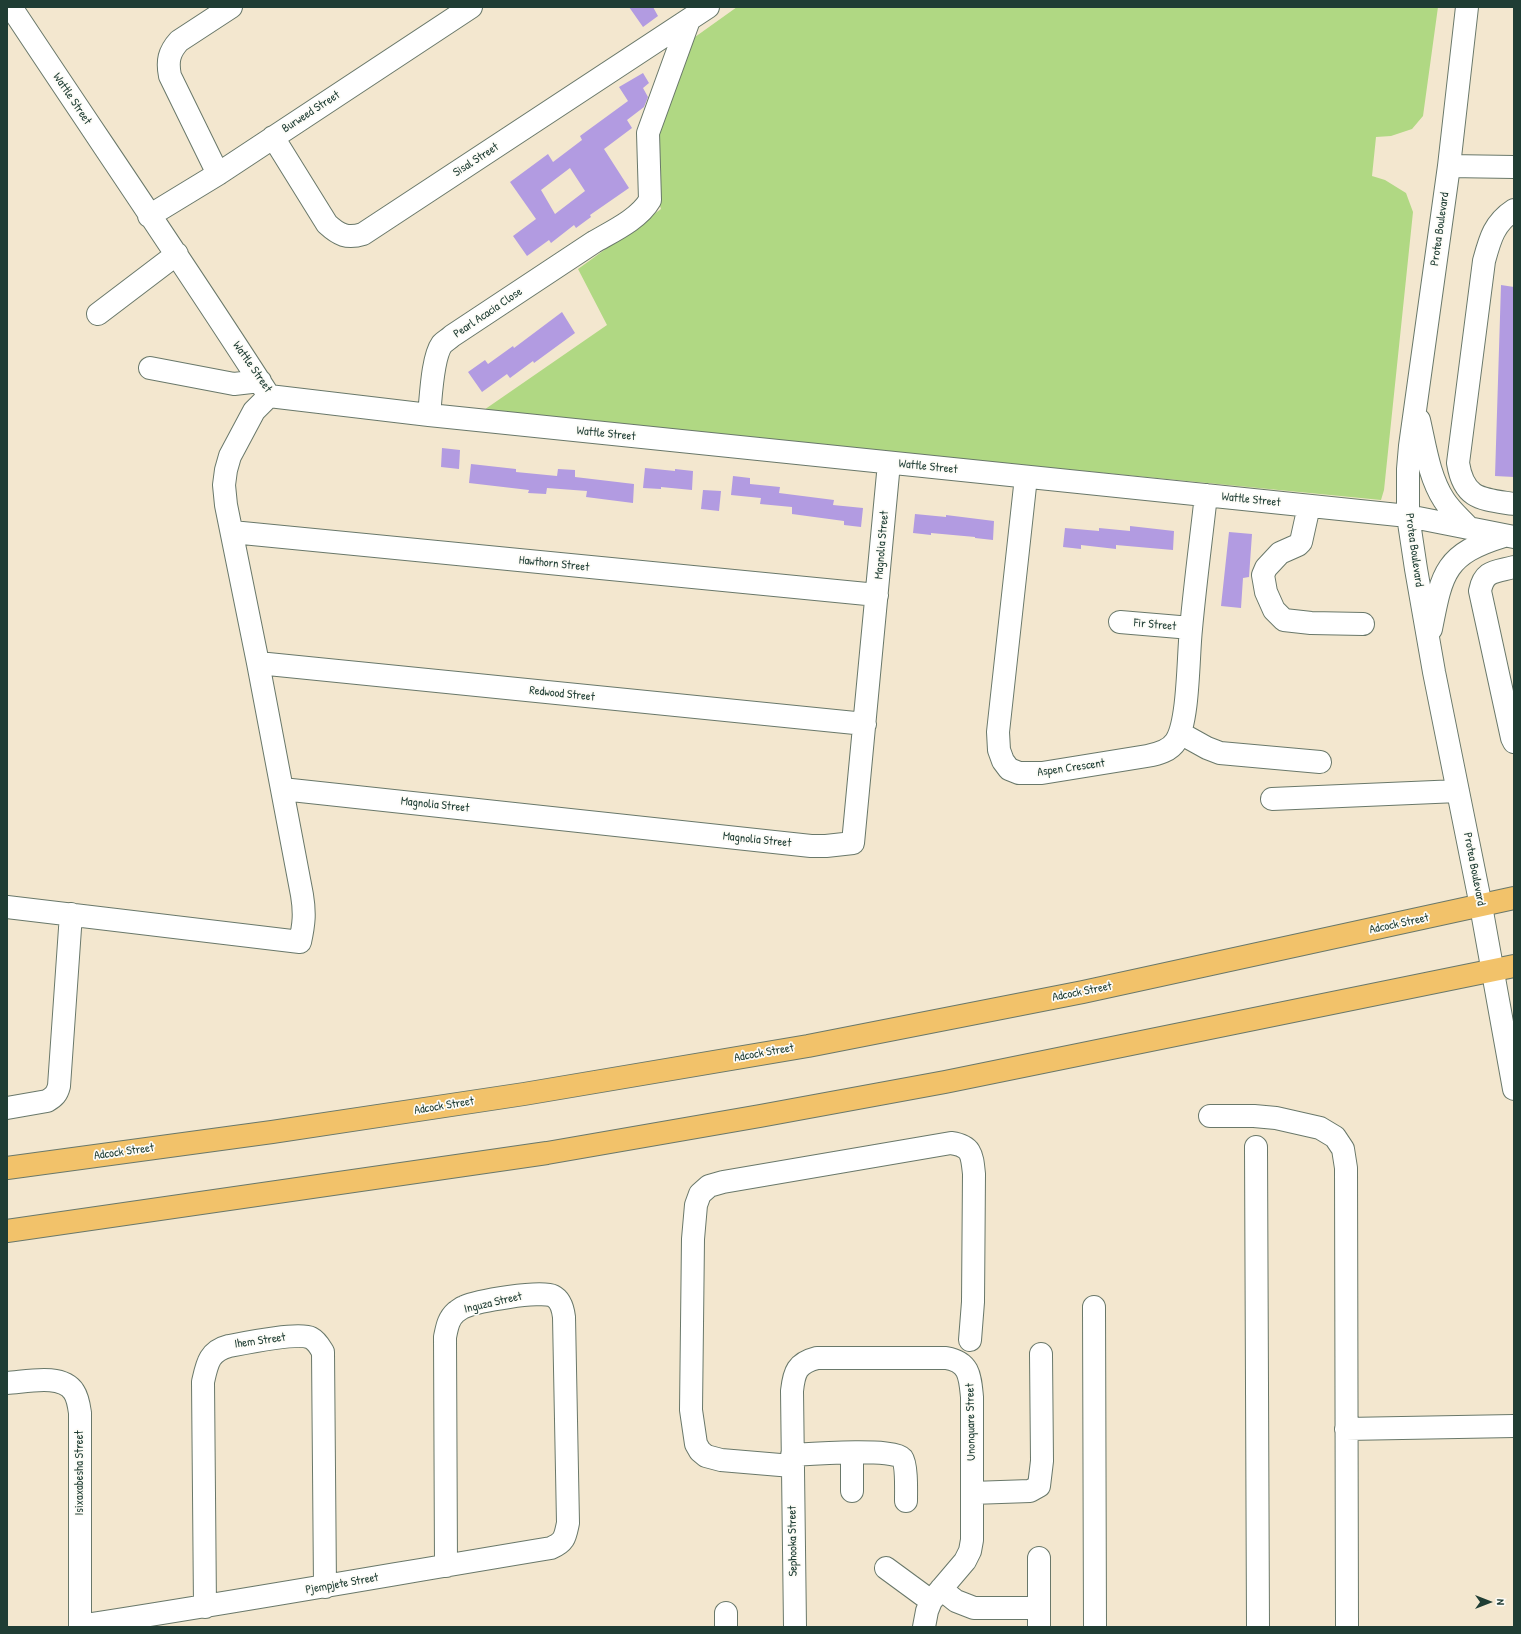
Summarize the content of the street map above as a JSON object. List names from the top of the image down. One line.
{"streets":{"main road":["Adcock Street"],"street":["Wattle Street","Burweed Street","Sisal Street","Protea Boulevard","Pearl Acacia Close","Magnolia Street","Hawthorn Street","Fir Street","Redwood Street","Aspen Crescent","Inguza Street","Ihem Street","Unonquare Street","Isixaxabesha Street","Sephooka Street","Pjempjete Street"]},"crossings":[["Wattle Street","Burweed Street"],["Wattle Street","Protea Boulevard"],["Wattle Street","Pearl Acacia Close"],["Wattle Street","Magnolia Street"],["Wattle Street","Aspen Crescent"],["Burweed Street","Sisal Street"],["Sisal Street","Pearl Acacia Close"],["Protea Boulevard","Adcock Street"],["Magnolia Street","Hawthorn Street"],["Magnolia Street","Redwood Street"],["Fir Street","Aspen Crescent"],["Inguza Street","Pjempjete Street"],["Ihem Street","Pjempjete Street"],["Unonquare Street","Sephooka Street"],["Isixaxabesha Street","Pjempjete Street"]],"north":"right"}
